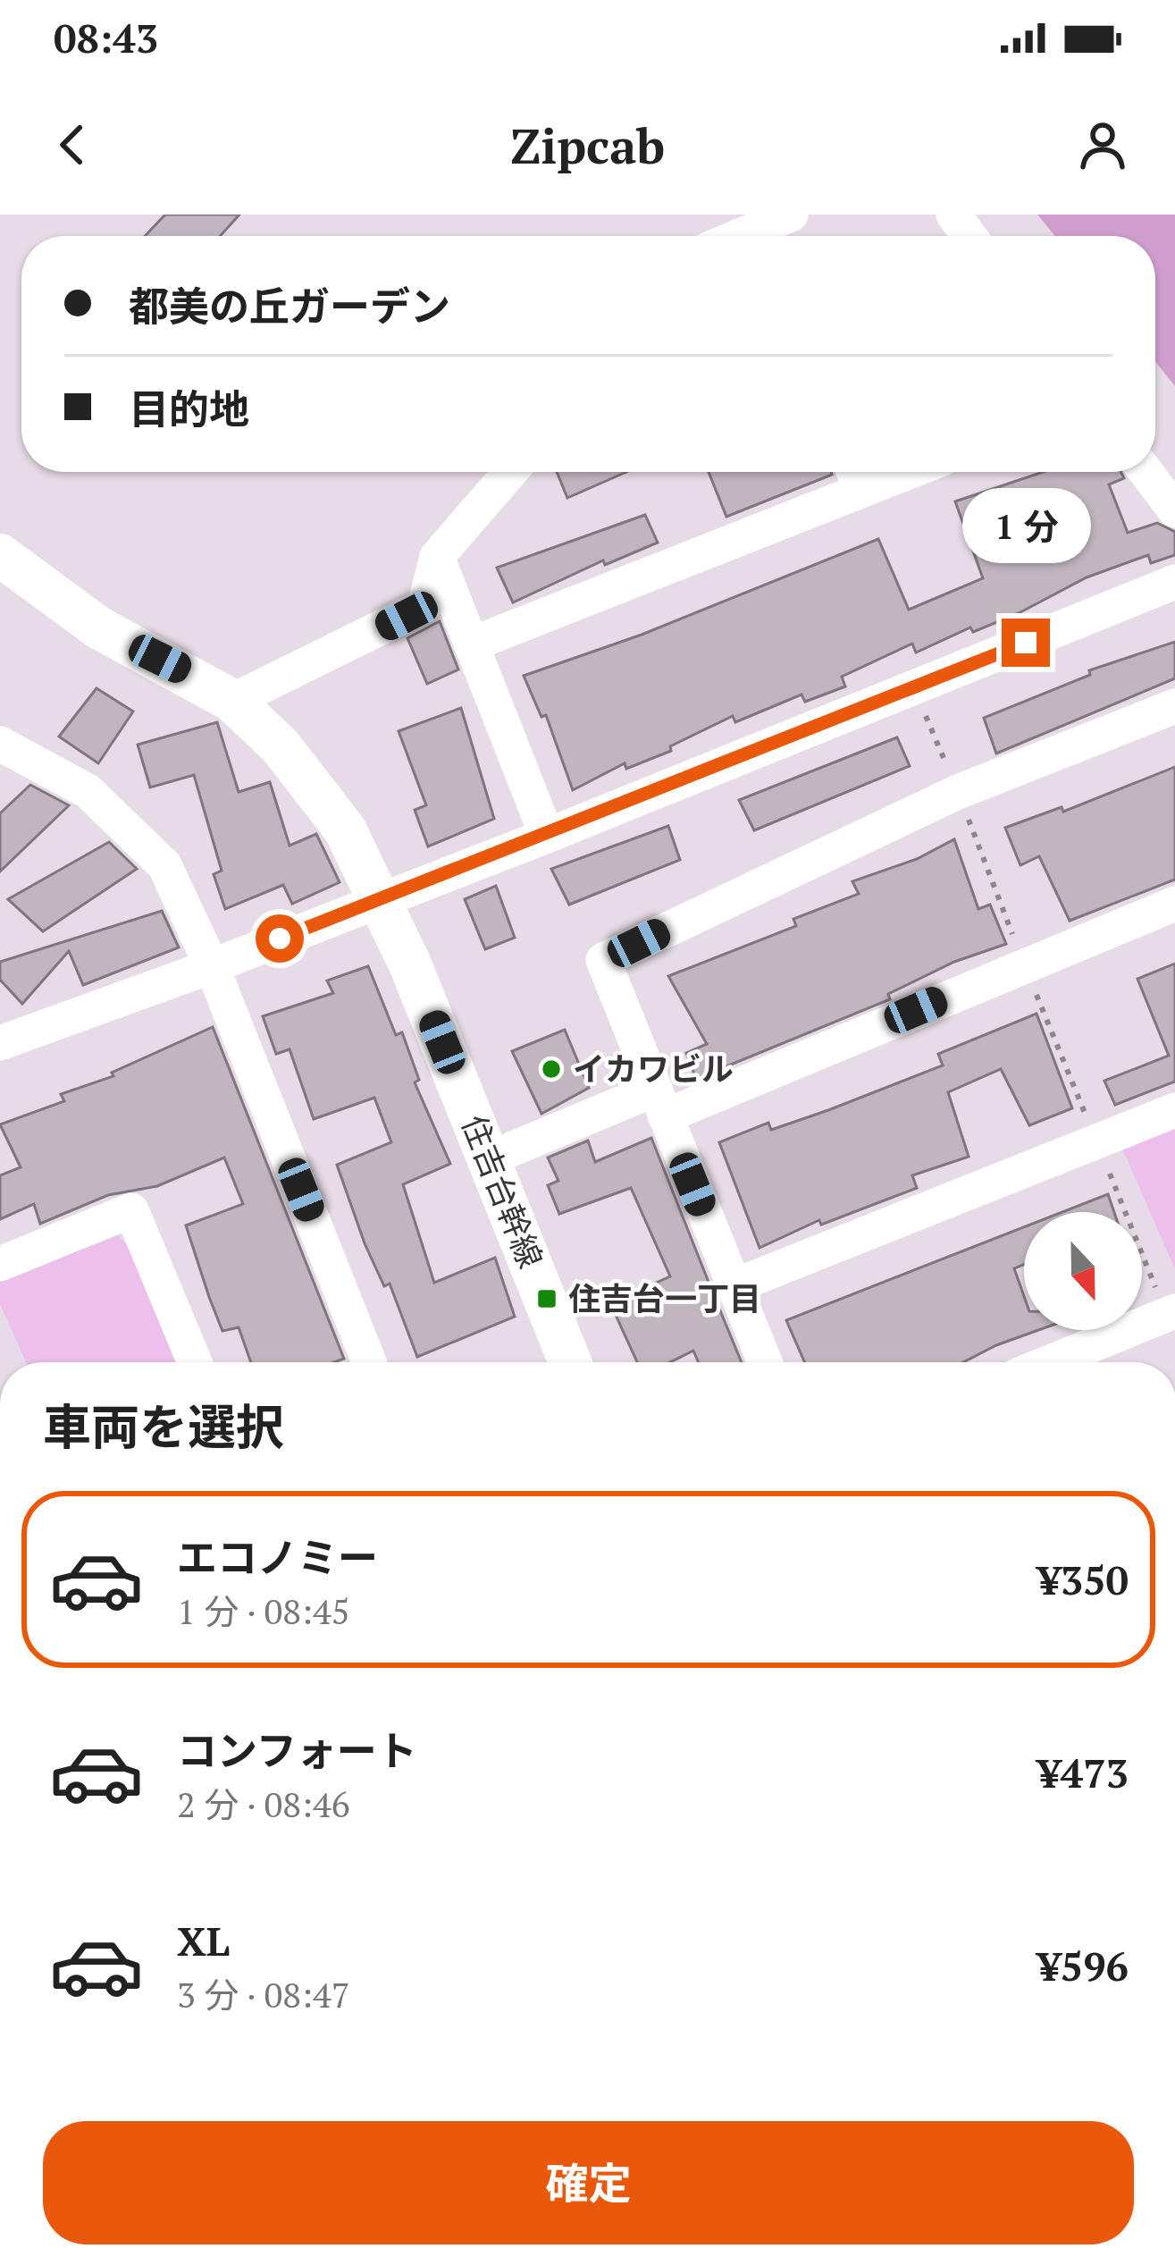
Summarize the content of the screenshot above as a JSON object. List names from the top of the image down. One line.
{"streets":{"street":["住吉台幹線"]},"places":{"other":["イカワビル"],"transit":["住吉台一丁目"]},"north":"bottom","page":{"status":"08:43","header":"Zipcab","banner":["都美の丘ガーデン","目的地"],"bubble":"1 分","heading":"車両を選択","list":[{"name":"エコノミー","note":"1 分 · 08:45","value":"¥350"},{"name":"コンフォート","note":"2 分 · 08:46","value":"¥473"},{"name":"XL","note":"3 分 · 08:47","value":"¥596"}],"buttons":"確定"}}
